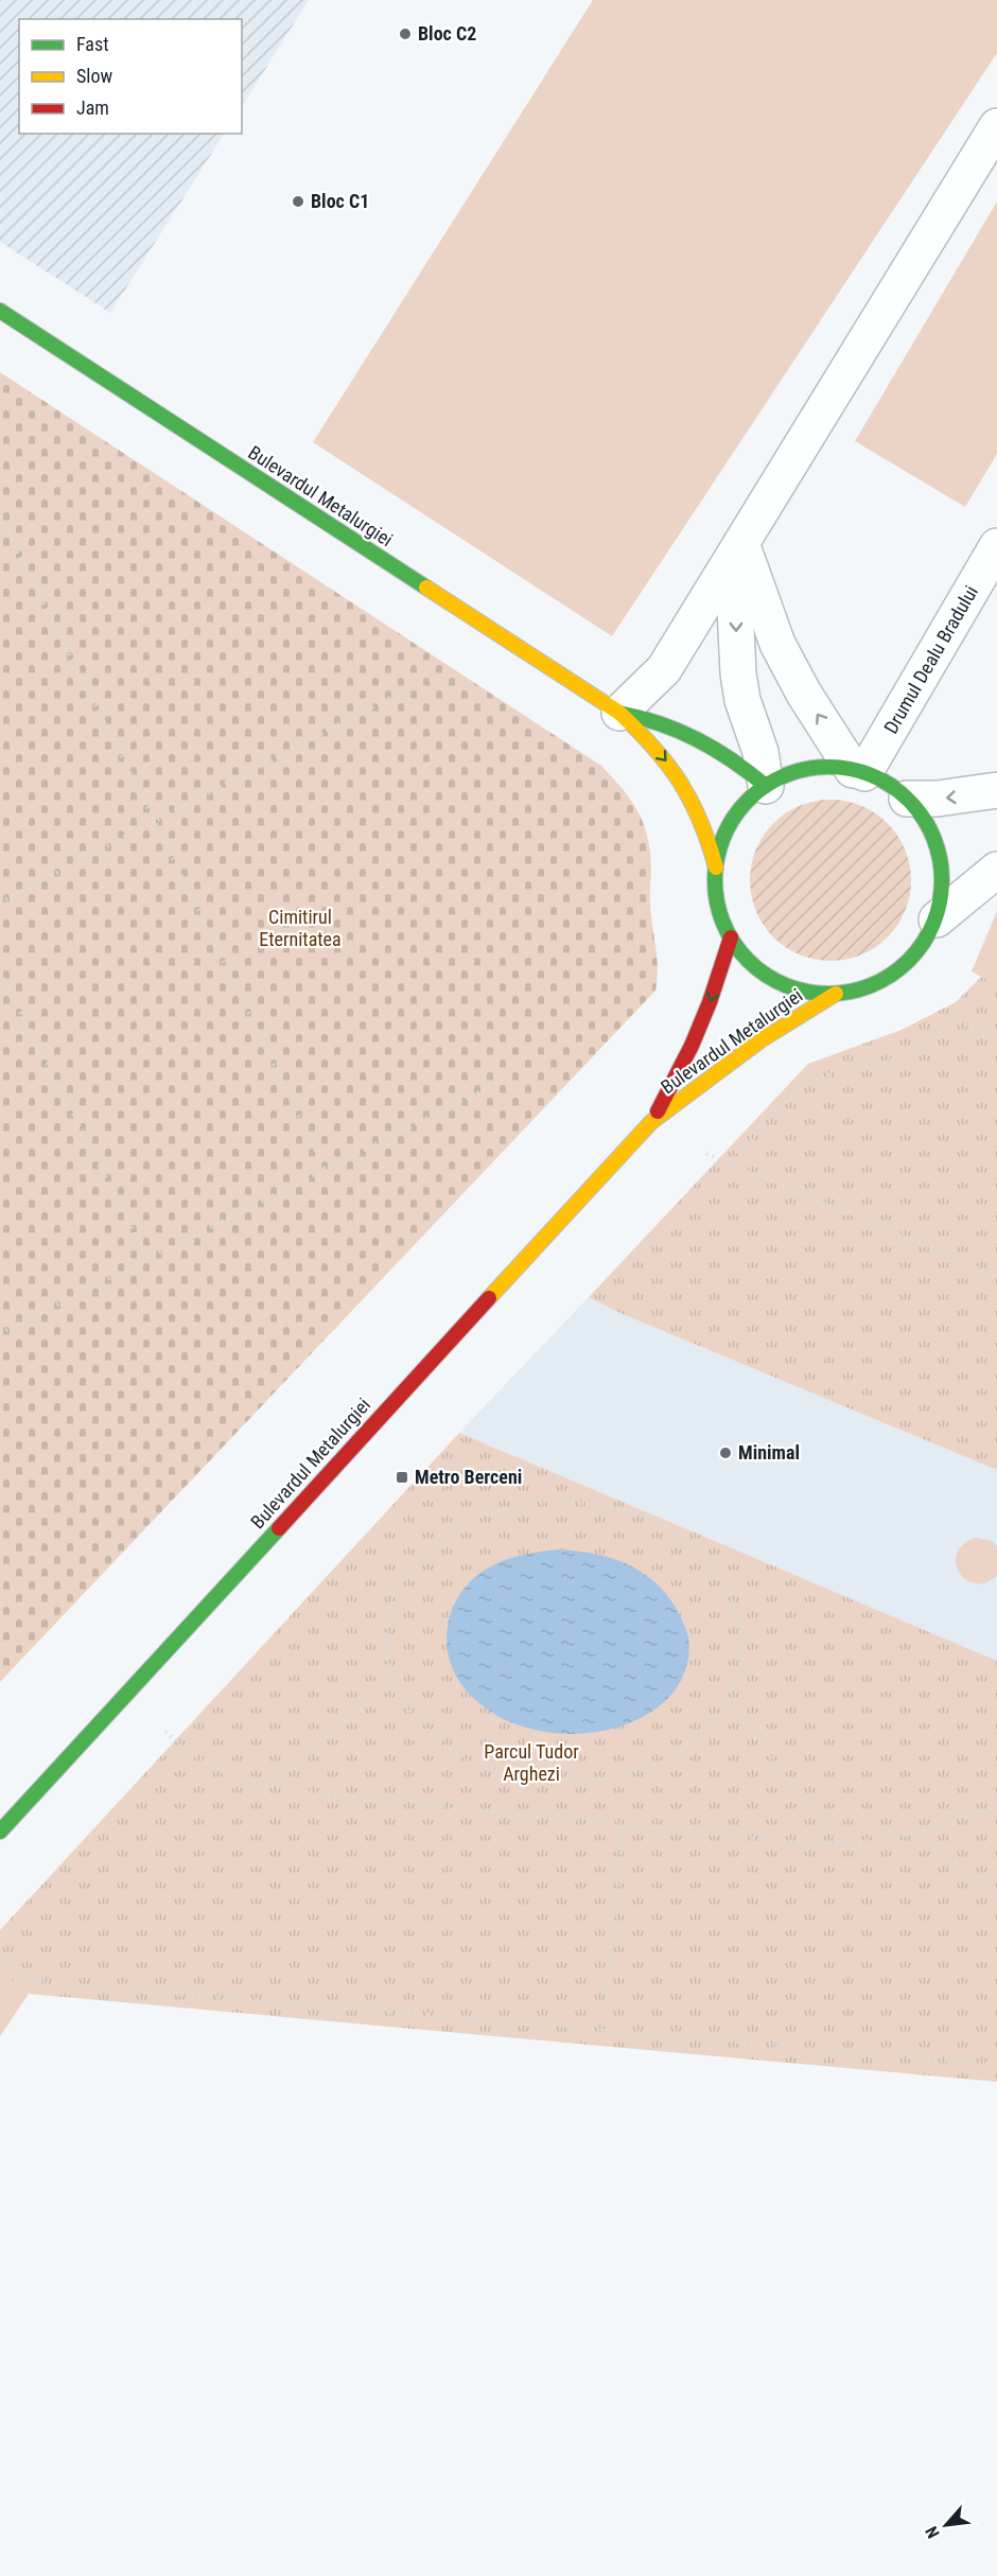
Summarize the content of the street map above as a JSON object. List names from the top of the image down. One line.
{"streets":{"main road":["Bulevardul Metalurgiei"],"street":["Drumul Dealu Bradului"]},"crossings":[["Bulevardul Metalurgiei","Drumul Dealu Bradului"]],"parks":["Cimitirul Eternitatea","Parcul Tudor Arghezi"],"places":{"other":["Bloc C2","Bloc C1","Minimal"],"transit":["Metro Berceni"]},"legend":["Fast","Slow","Jam"],"north":"bottom left"}
